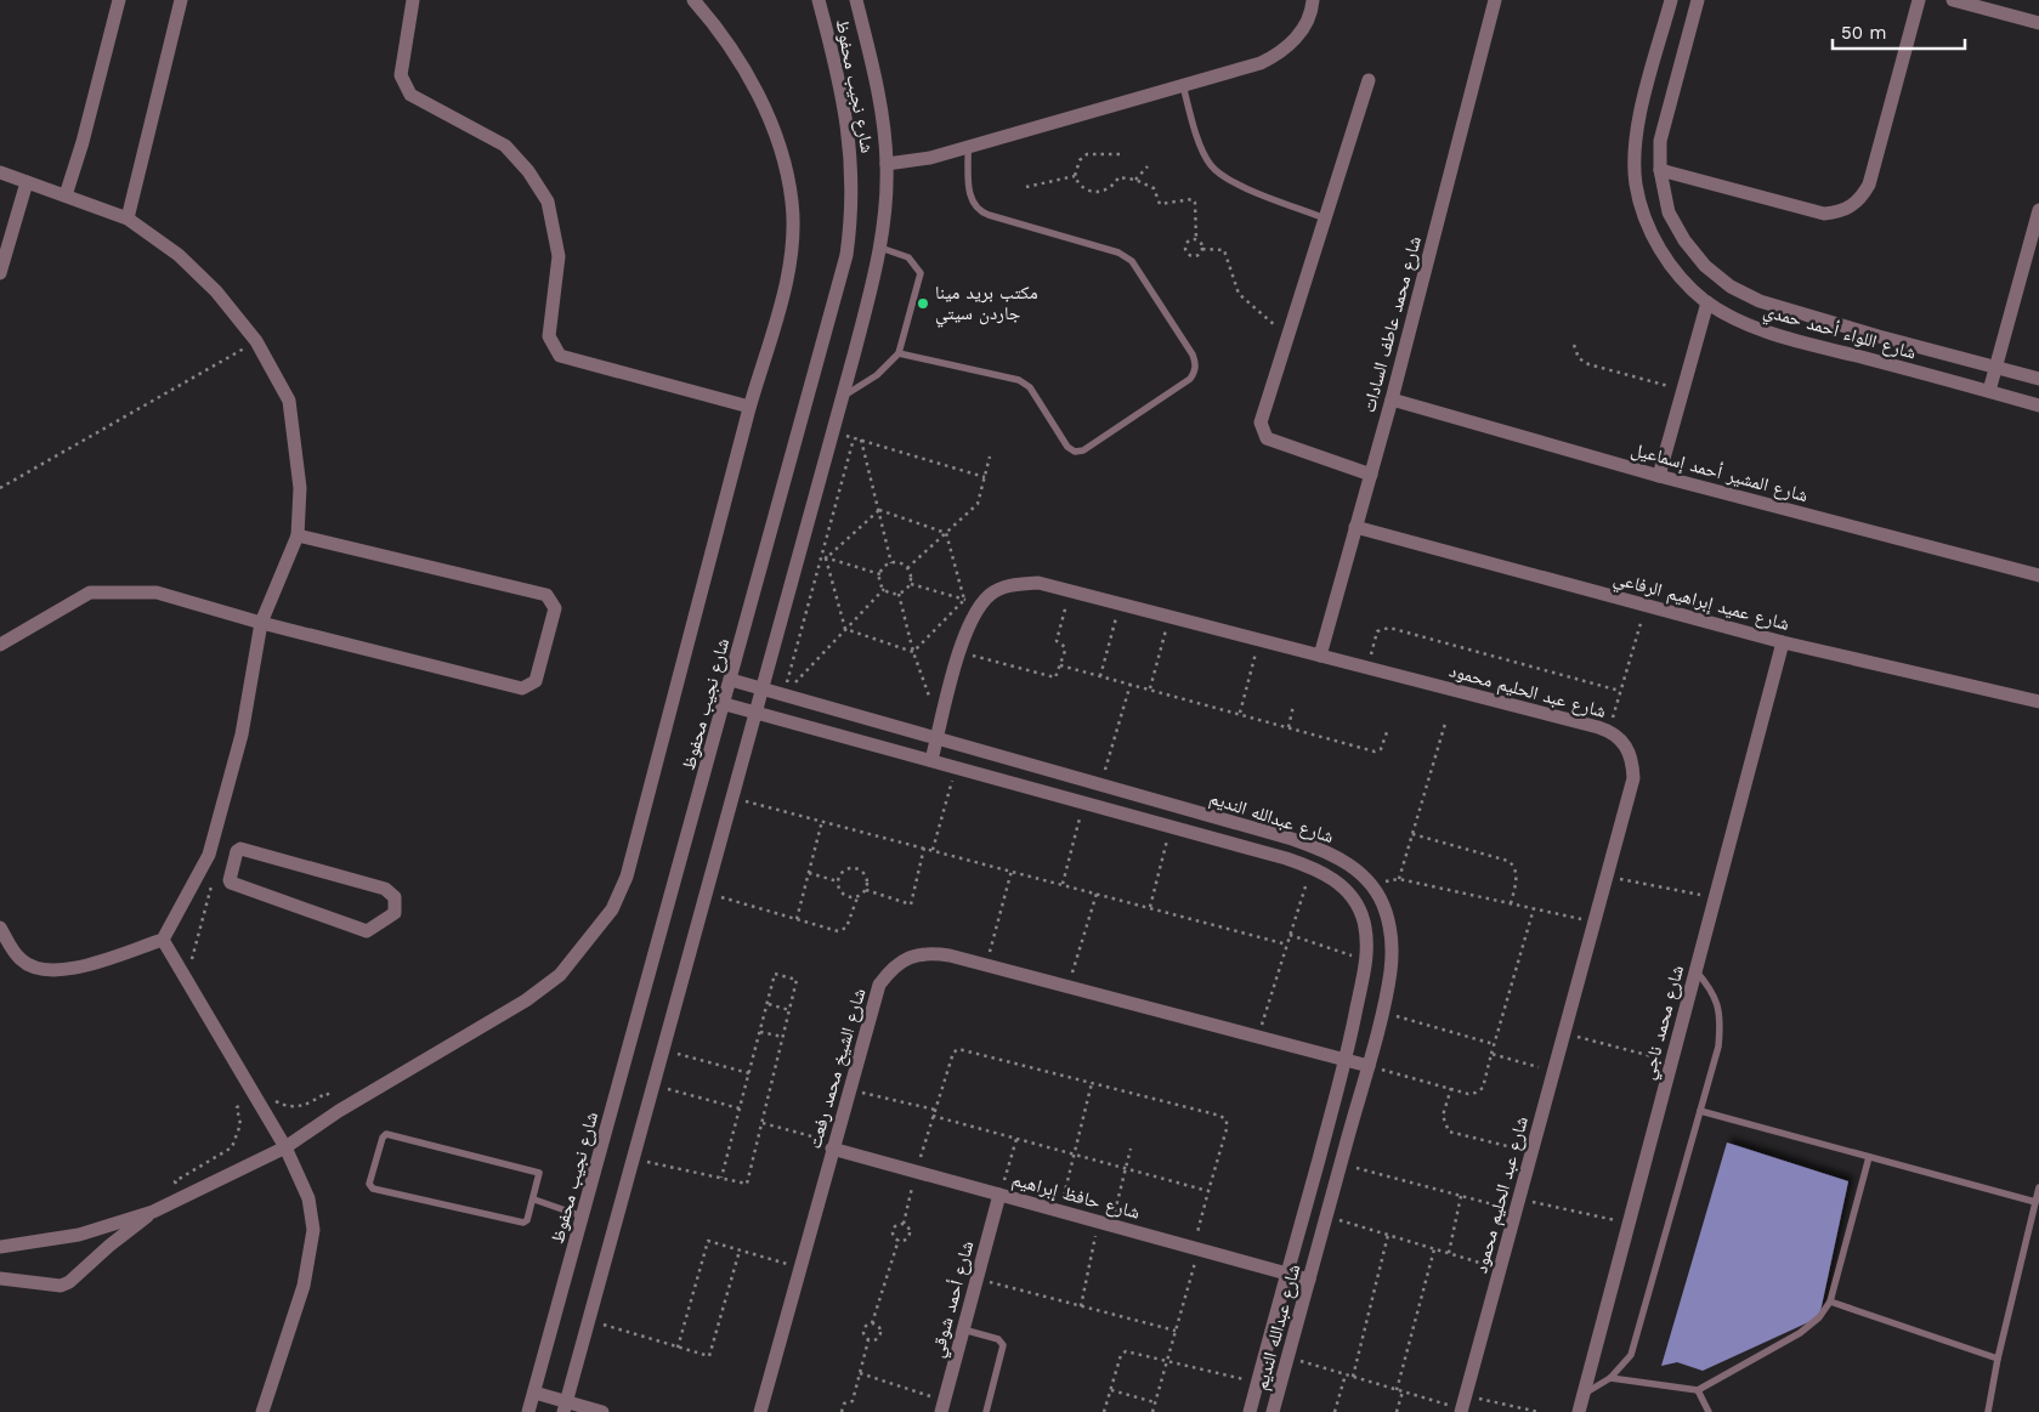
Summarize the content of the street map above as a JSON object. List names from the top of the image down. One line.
{"streets":{"street":["شارع نجيب محفوظ","شارع محمد عاطف السادات","شارع اللواء أحمد حمدي","شارع المشير أحمد إسماعيل","شارع عميد إبراهيم الرفاعي","شارع عبد الحليم محمود","شارع عبدالله النديم","شارع محمد ناجي","شارع الشيخ محمد رفعت","شارع حافظ إبراهيم","شارع أحمد شوقي"]},"crossings":[["شارع نجيب محفوظ","شارع عبدالله النديم"],["شارع محمد عاطف السادات","شارع المشير أحمد إسماعيل"],["شارع محمد عاطف السادات","شارع عميد إبراهيم الرفاعي"],["شارع محمد عاطف السادات","شارع عبد الحليم محمود"],["شارع عميد إبراهيم الرفاعي","شارع محمد ناجي"],["شارع عبد الحليم محمود","شارع عبدالله النديم"],["شارع عبدالله النديم","شارع الشيخ محمد رفعت"],["شارع عبدالله النديم","شارع حافظ إبراهيم"],["شارع الشيخ محمد رفعت","شارع حافظ إبراهيم"],["شارع حافظ إبراهيم","شارع أحمد شوقي"]],"places":["مكتب بريد مينا جاردن سيتي"],"scale_bar":"50 m"}
